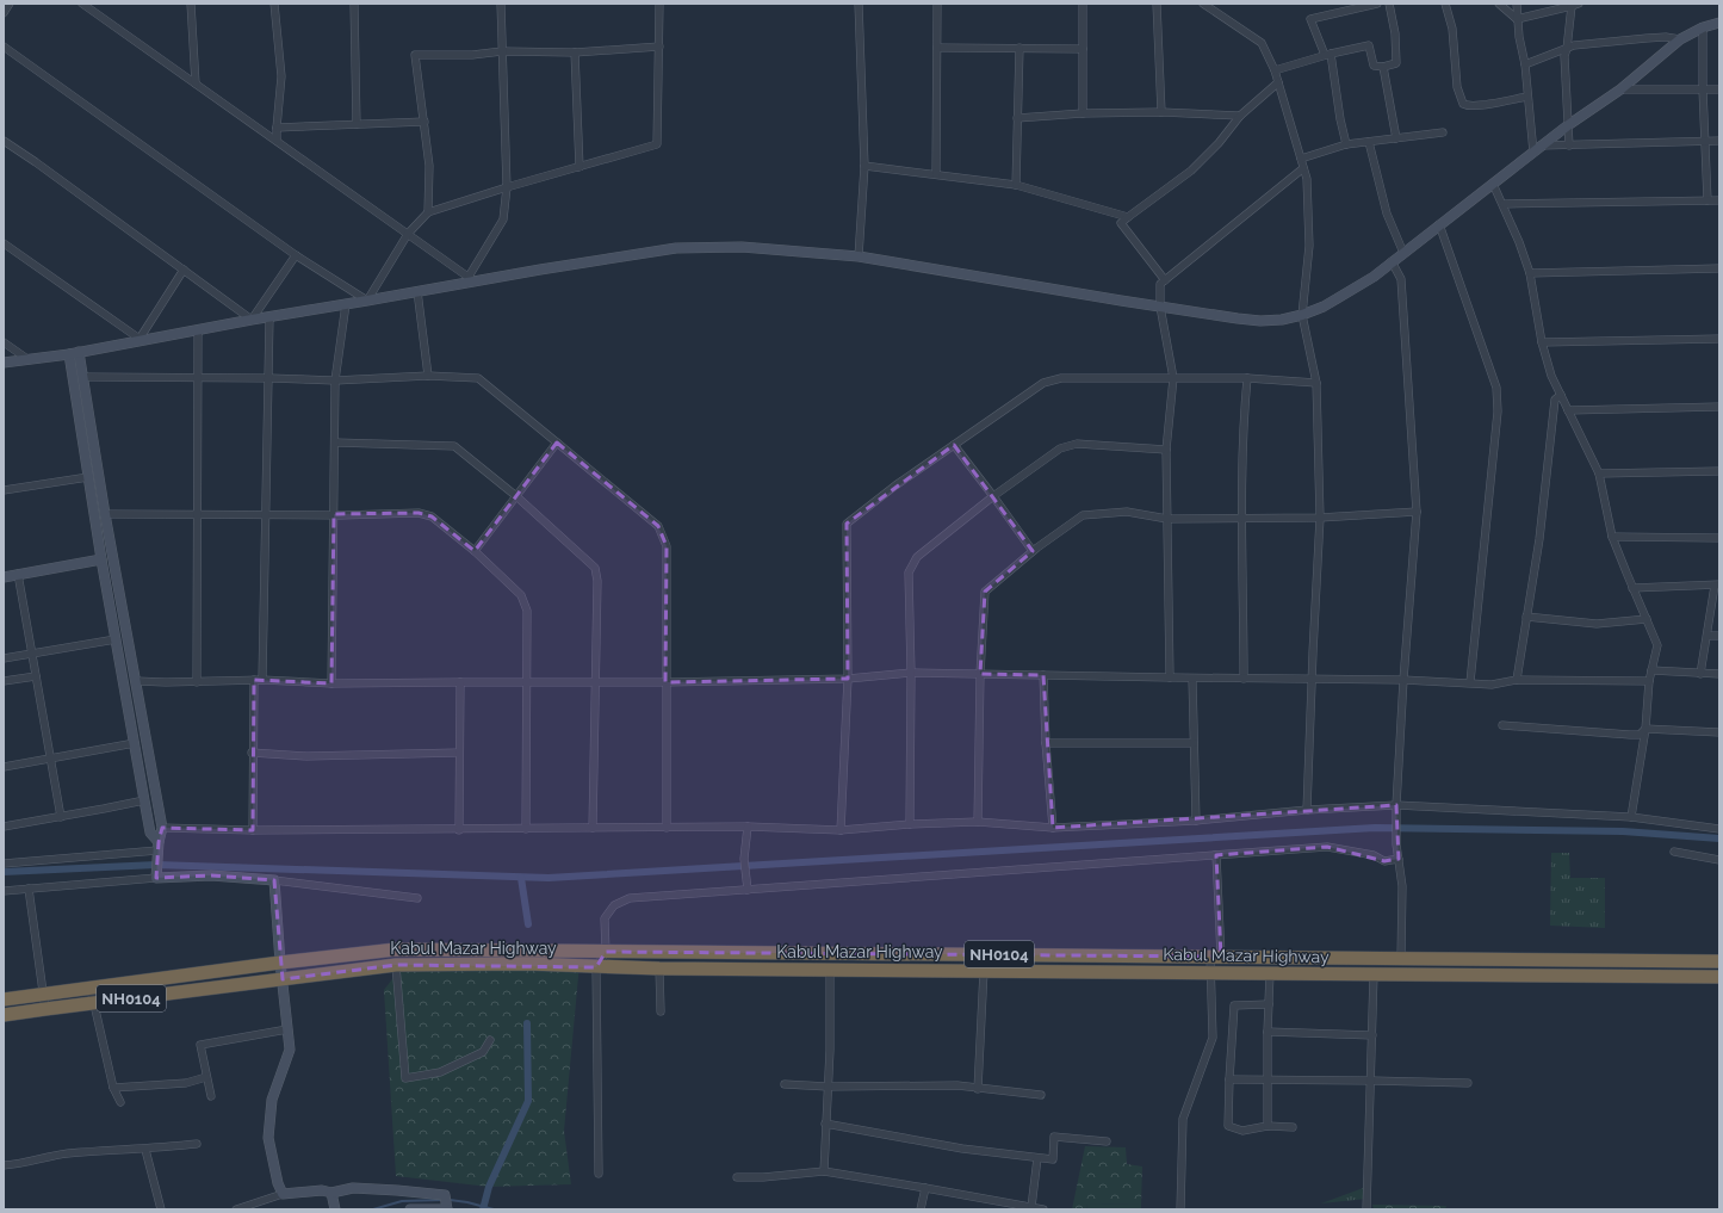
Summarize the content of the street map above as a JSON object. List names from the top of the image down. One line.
{"streets":{"highway":["Kabul Mazar Highway","NH0104"]}}
